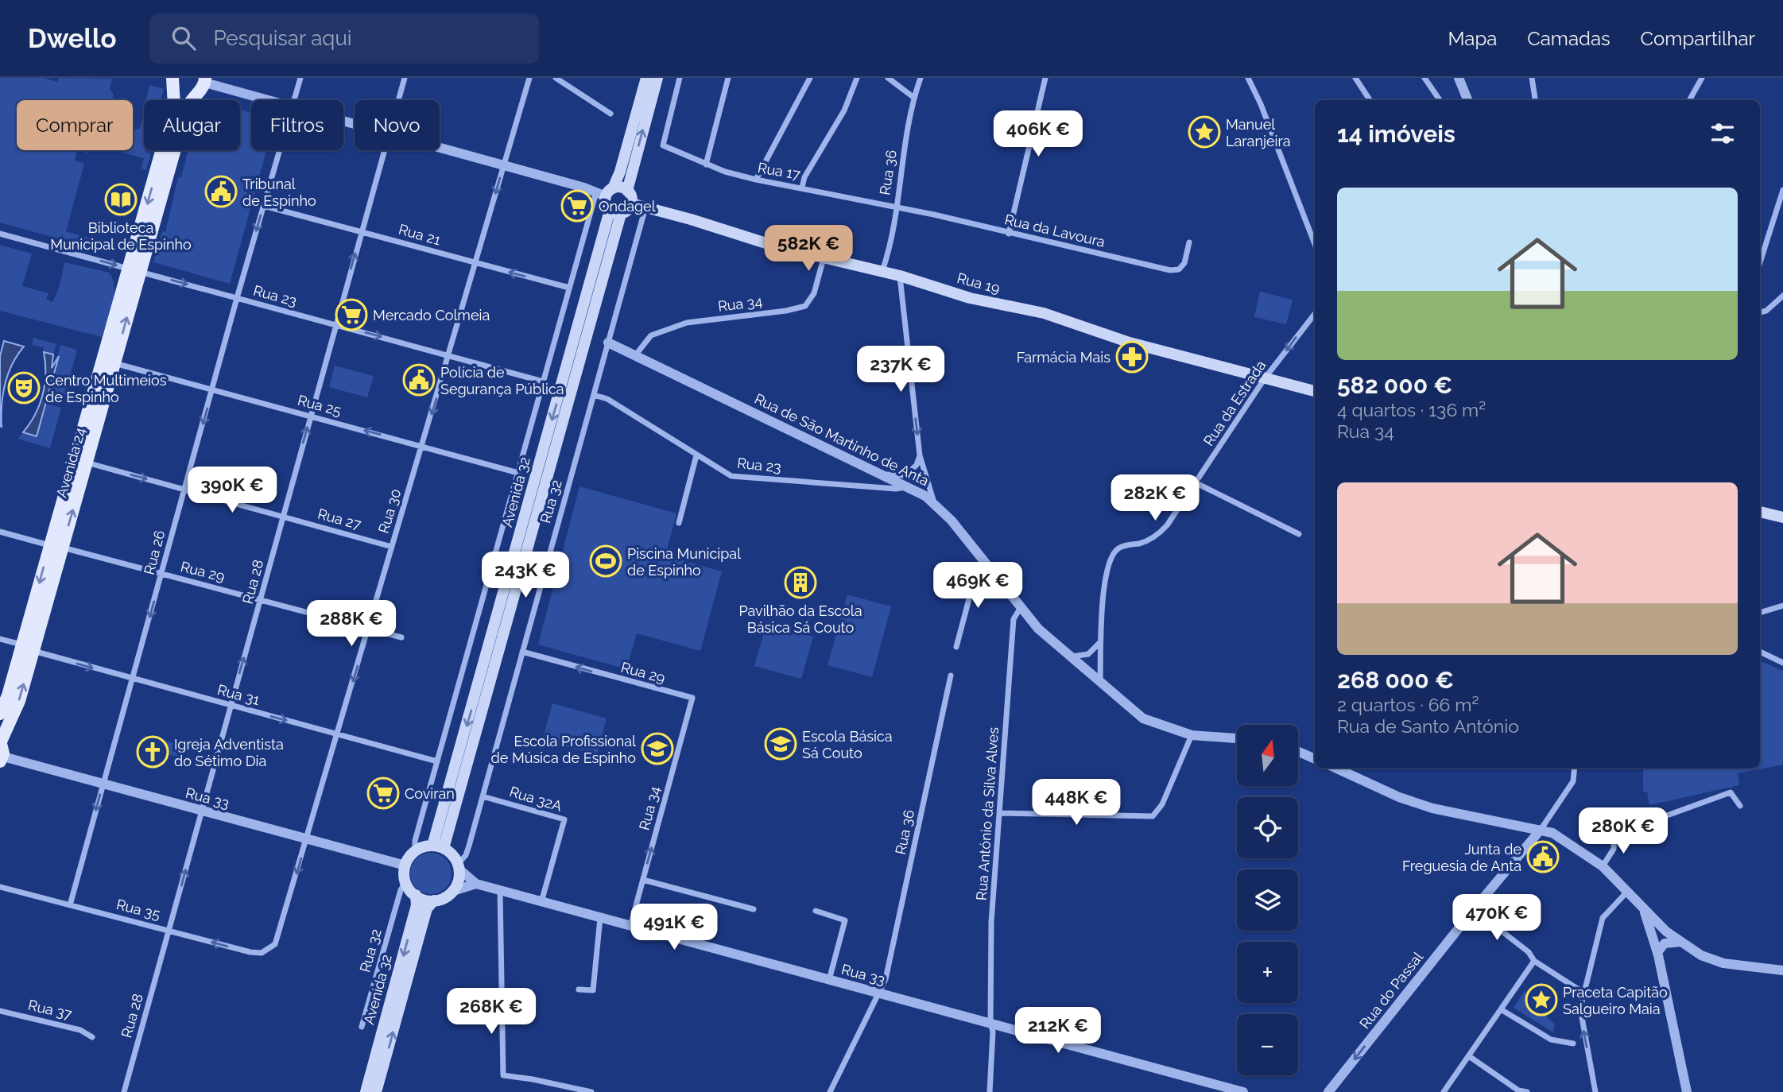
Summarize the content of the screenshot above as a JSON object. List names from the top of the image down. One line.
{"streets":{"main road":["Rua 19","Avenida 24","Avenida 32"],"street":["Rua 17","Rua 36","Rua da Lavoura","Rua 21","Rua 23","Rua 34","Rua da Estrada","Rua 25","Rua de São Martinho de Anta","Rua 32","Rua 30","Rua 27","Rua 26","Rua 29","Rua 28","Rua 31","Rua 33","Rua 32A","Rua António da Silva Alves","Rua 35","Rua do Passal","Rua 37"]},"crossings":[["Rua 17","Rua 36"],["Rua 17","Rua da Lavoura"],["Rua 36","Rua da Lavoura"],["Rua 36","Rua 19"],["Rua 36","Rua 33"],["Rua 21","Rua 30"],["Rua 21","Rua 26"],["Rua 21","Rua 28"],["Rua 19","Rua 34"],["Rua 19","Rua da Estrada"],["Rua 19","Avenida 32"],["Rua 19","Rua 32"],["Rua 23","Rua de São Martinho de Anta"],["Rua 23","Avenida 24"],["Rua 23","Rua 32"],["Rua 23","Rua 30"],["Rua 23","Rua 26"],["Rua 23","Rua 28"],["Rua 34","Rua de São Martinho de Anta"],["Rua 34","Rua 29"],["Rua 34","Rua 33"],["Rua da Estrada","Rua de São Martinho de Anta"],["Rua 25","Avenida 24"],["Rua 25","Rua 30"],["Rua 25","Rua 26"],["Rua 25","Rua 28"],["Rua de São Martinho de Anta","Rua 32"],["Rua de São Martinho de Anta","Rua António da Silva Alves"],["Avenida 24","Rua 27"],["Avenida 24","Rua 29"],["Avenida 24","Rua 31"],["Avenida 24","Rua 33"],["Avenida 32","Rua 32"],["Avenida 32","Rua 33"],["Rua 32","Rua 29"],["Rua 32","Rua 33"],["Rua 32","Rua 32A"],["Rua 30","Rua 27"],["Rua 30","Rua 29"],["Rua 30","Rua 31"],["Rua 30","Rua 33"],["Rua 30","Rua 35"],["Rua 27","Rua 26"],["Rua 27","Rua 28"],["Rua 26","Rua 29"],["Rua 26","Rua 31"],["Rua 26","Rua 33"],["Rua 26","Rua 35"],["Rua 29","Rua 28"],["Rua 28","Rua 31"],["Rua 28","Rua 33"],["Rua 28","Rua 35"],["Rua 33","Rua 32A"],["Rua 33","Rua António da Silva Alves"]],"one_way":["Rua 23","Rua 34","Rua 30","Rua 26","Rua 28","Rua 31","Rua 35"],"places":{"place":["Manuel Laranjeira","Praceta Capitão Salgueiro Maia"],"public building":["Tribunal de Espinho","Polícia de Segurança Pública","Junta de Freguesia de Anta"],"library":["Biblioteca Municipal de Espinho"],"supermarket":["Ondagel","Mercado Colmeia","Coviran"],"pharmacy":["Farmácia Mais"],"theatre":["Centro Multimeios de Espinho"],"sports":["Piscina Municipal de Espinho"],"building":["Pavilhão da Escola Básica Sá Couto"],"school or university":["Escola Básica Sá Couto","Escola Profissional de Música de Espinho"],"church":["Igreja Adventista do Sétimo Dia"]},"north":"top","page":{"header":"Dwello","search":"Pesquisar aqui","nav":["Mapa","Camadas","Compartilhar"],"chip":["Comprar","Alugar","Filtros","Novo"],"heading":"14 imóveis","price":["406K €","582K €","237K €","390K €","282K €","243K €","469K €","288K €","448K €","280K €","470K €","491K €","268K €","212K €"],"list":[{"name":"582 000 €","note":"4 quartos · 136 m² · Rua 34"},{"name":"268 000 €","note":"2 quartos · 66 m² · Rua de Santo António"}],"map_buttons":["+","−"]}}
